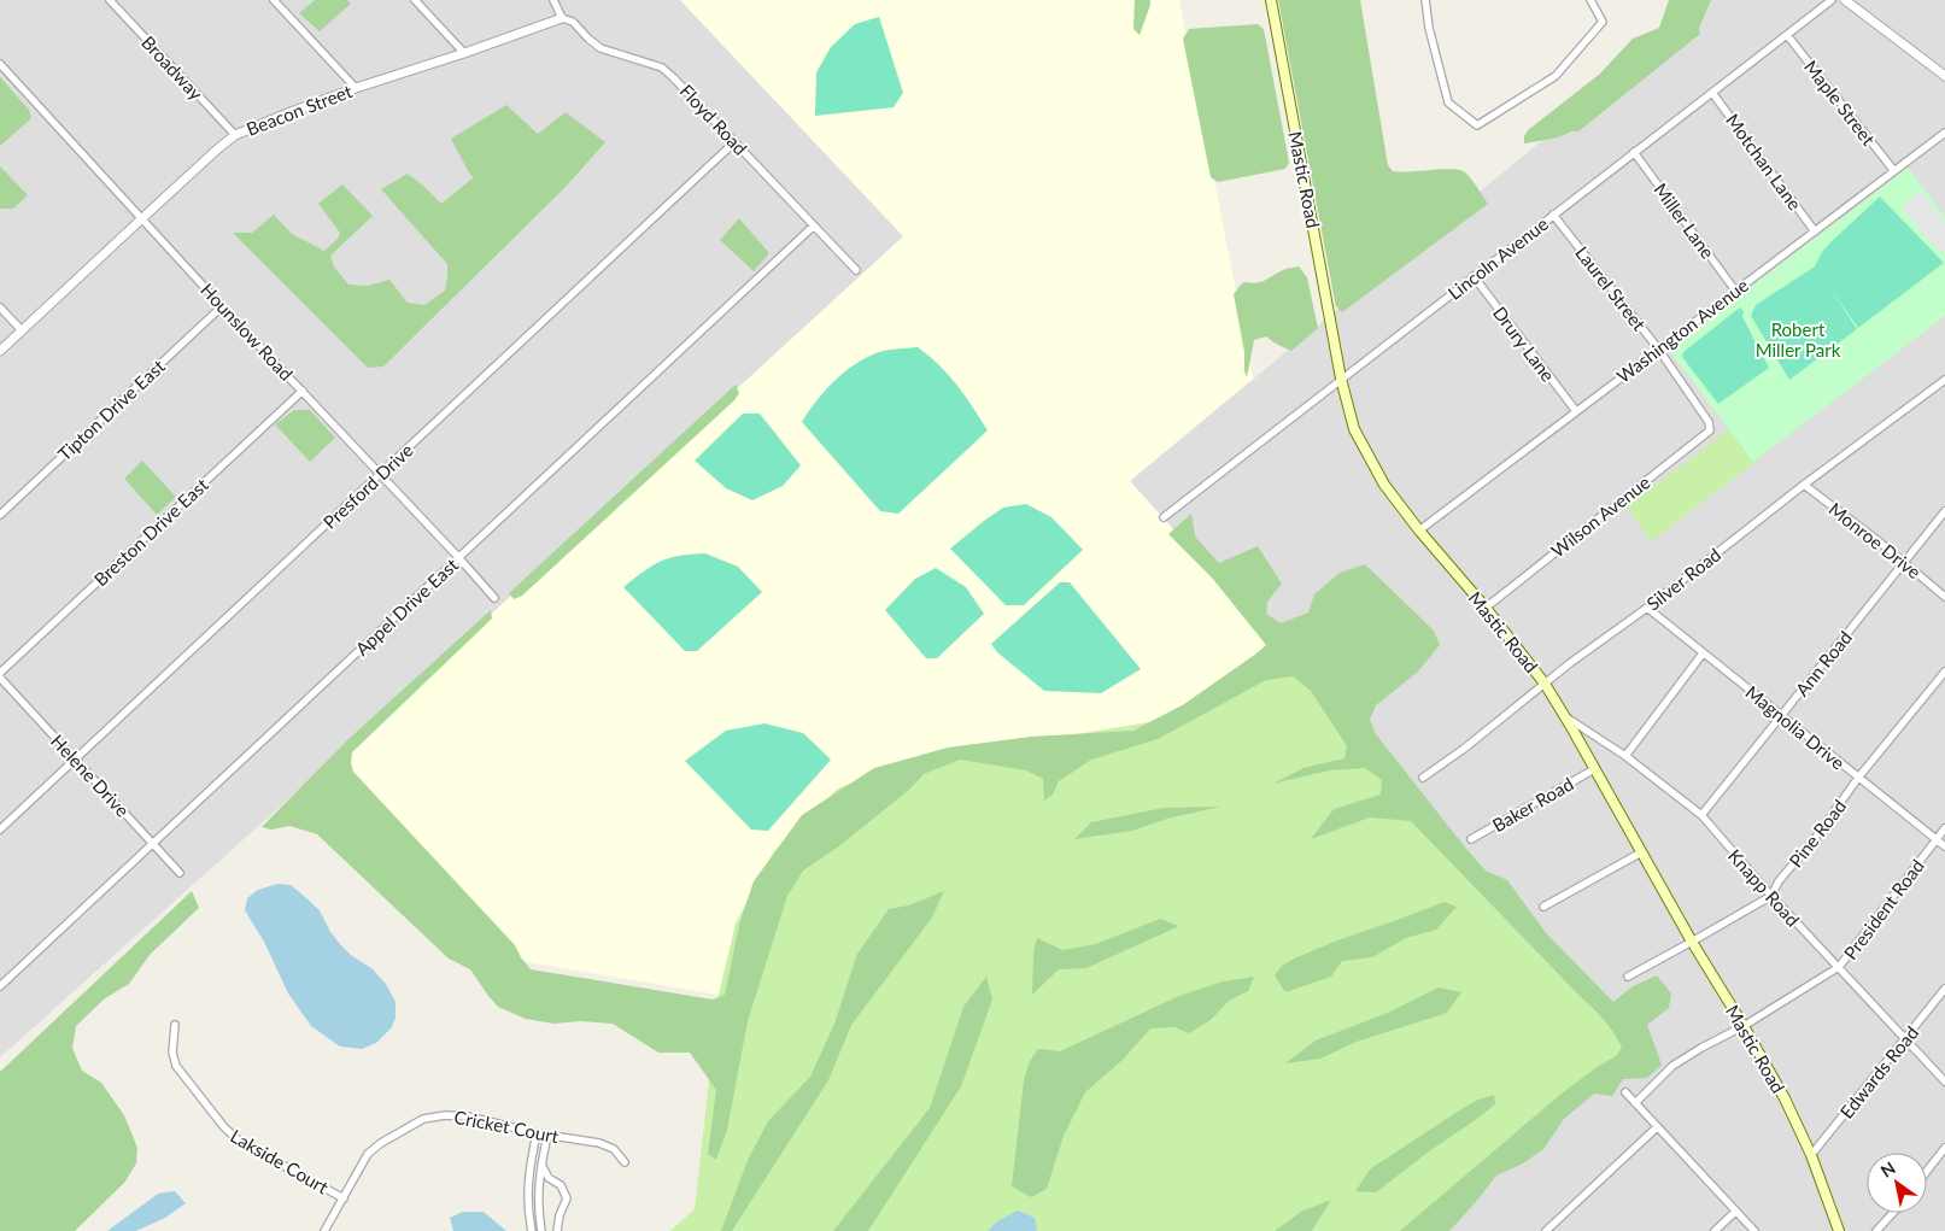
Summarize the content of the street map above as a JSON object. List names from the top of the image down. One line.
{"streets":{"main road":["Mastic Road"],"street":["Broadway","Maple Street","Beacon Street","Floyd Road","Motchan Lane","Miller Lane","Lincoln Avenue","Laurel Street","Washington Avenue","Hounslow Road","Drury Lane","Tipton Drive East","Presford Drive","Wilson Avenue","Breston Drive East","Monroe Drive","Silver Road","Appel Drive East","Ann Road","Magnolia Drive","Helene Drive","Baker Road","Pine Road","Knapp Road","President Road","Edwards Road","Cricket Court","Lakside Court"]},"crossings":[["Broadway","Beacon Street"],["Maple Street","Lincoln Avenue"],["Maple Street","Washington Avenue"],["Beacon Street","Floyd Road"],["Beacon Street","Hounslow Road"],["Floyd Road","Presford Drive"],["Floyd Road","Appel Drive East"],["Motchan Lane","Lincoln Avenue"],["Motchan Lane","Washington Avenue"],["Mastic Road","Lincoln Avenue"],["Mastic Road","Washington Avenue"],["Mastic Road","Wilson Avenue"],["Mastic Road","Silver Road"],["Mastic Road","Baker Road"],["Mastic Road","Pine Road"],["Mastic Road","Knapp Road"],["Mastic Road","President Road"],["Mastic Road","Edwards Road"],["Miller Lane","Lincoln Avenue"],["Miller Lane","Washington Avenue"],["Lincoln Avenue","Laurel Street"],["Lincoln Avenue","Drury Lane"],["Laurel Street","Washington Avenue"],["Laurel Street","Wilson Avenue"],["Washington Avenue","Drury Lane"],["Hounslow Road","Tipton Drive East"],["Hounslow Road","Presford Drive"],["Hounslow Road","Breston Drive East"],["Hounslow Road","Appel Drive East"],["Presford Drive","Helene Drive"],["Monroe Drive","Silver Road"],["Monroe Drive","Ann Road"],["Silver Road","Magnolia Drive"],["Appel Drive East","Helene Drive"],["Ann Road","Magnolia Drive"],["Ann Road","Knapp Road"],["Magnolia Drive","Pine Road"],["Magnolia Drive","President Road"],["Pine Road","Knapp Road"],["Knapp Road","President Road"],["Knapp Road","Edwards Road"],["Cricket Court","Lakside Court"]],"parks":["Robert Miller Park"],"north":"top left"}
